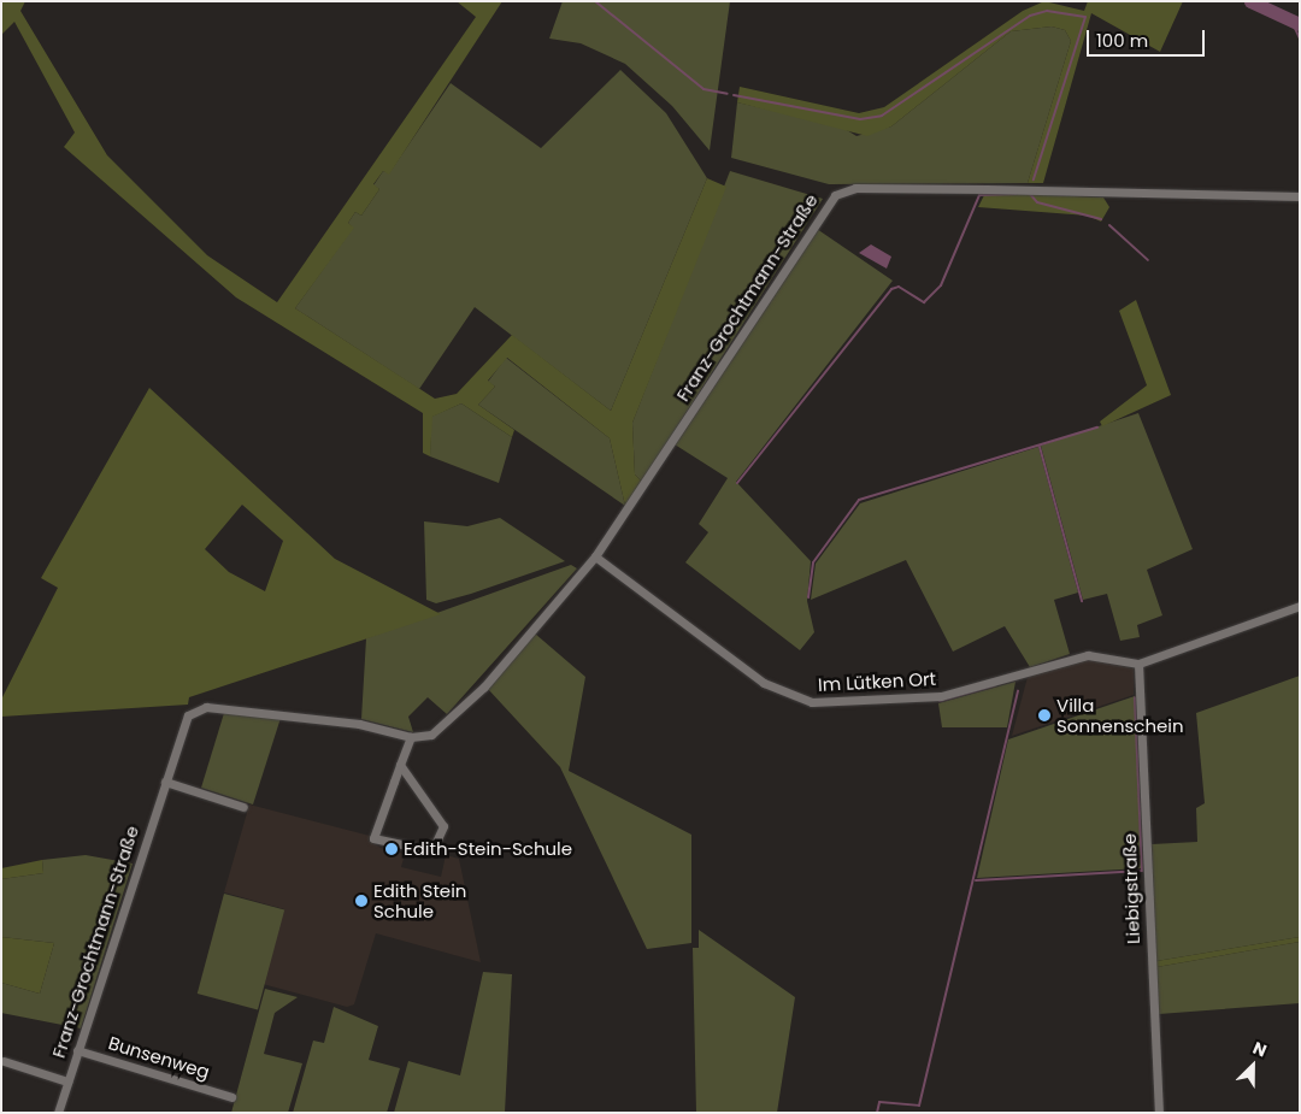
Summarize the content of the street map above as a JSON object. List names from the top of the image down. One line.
{"streets":{"street":["Franz-Grochtmann-Straße","Im Lütken Ort","Liebigstraße","Bunsenweg"]},"crossings":[["Franz-Grochtmann-Straße","Im Lütken Ort"],["Franz-Grochtmann-Straße","Bunsenweg"],["Im Lütken Ort","Liebigstraße"]],"places":["Villa Sonnenschein","Edith-Stein-Schule","Edith Stein Schule"],"scale_bar":"100 m","north":"top right"}
